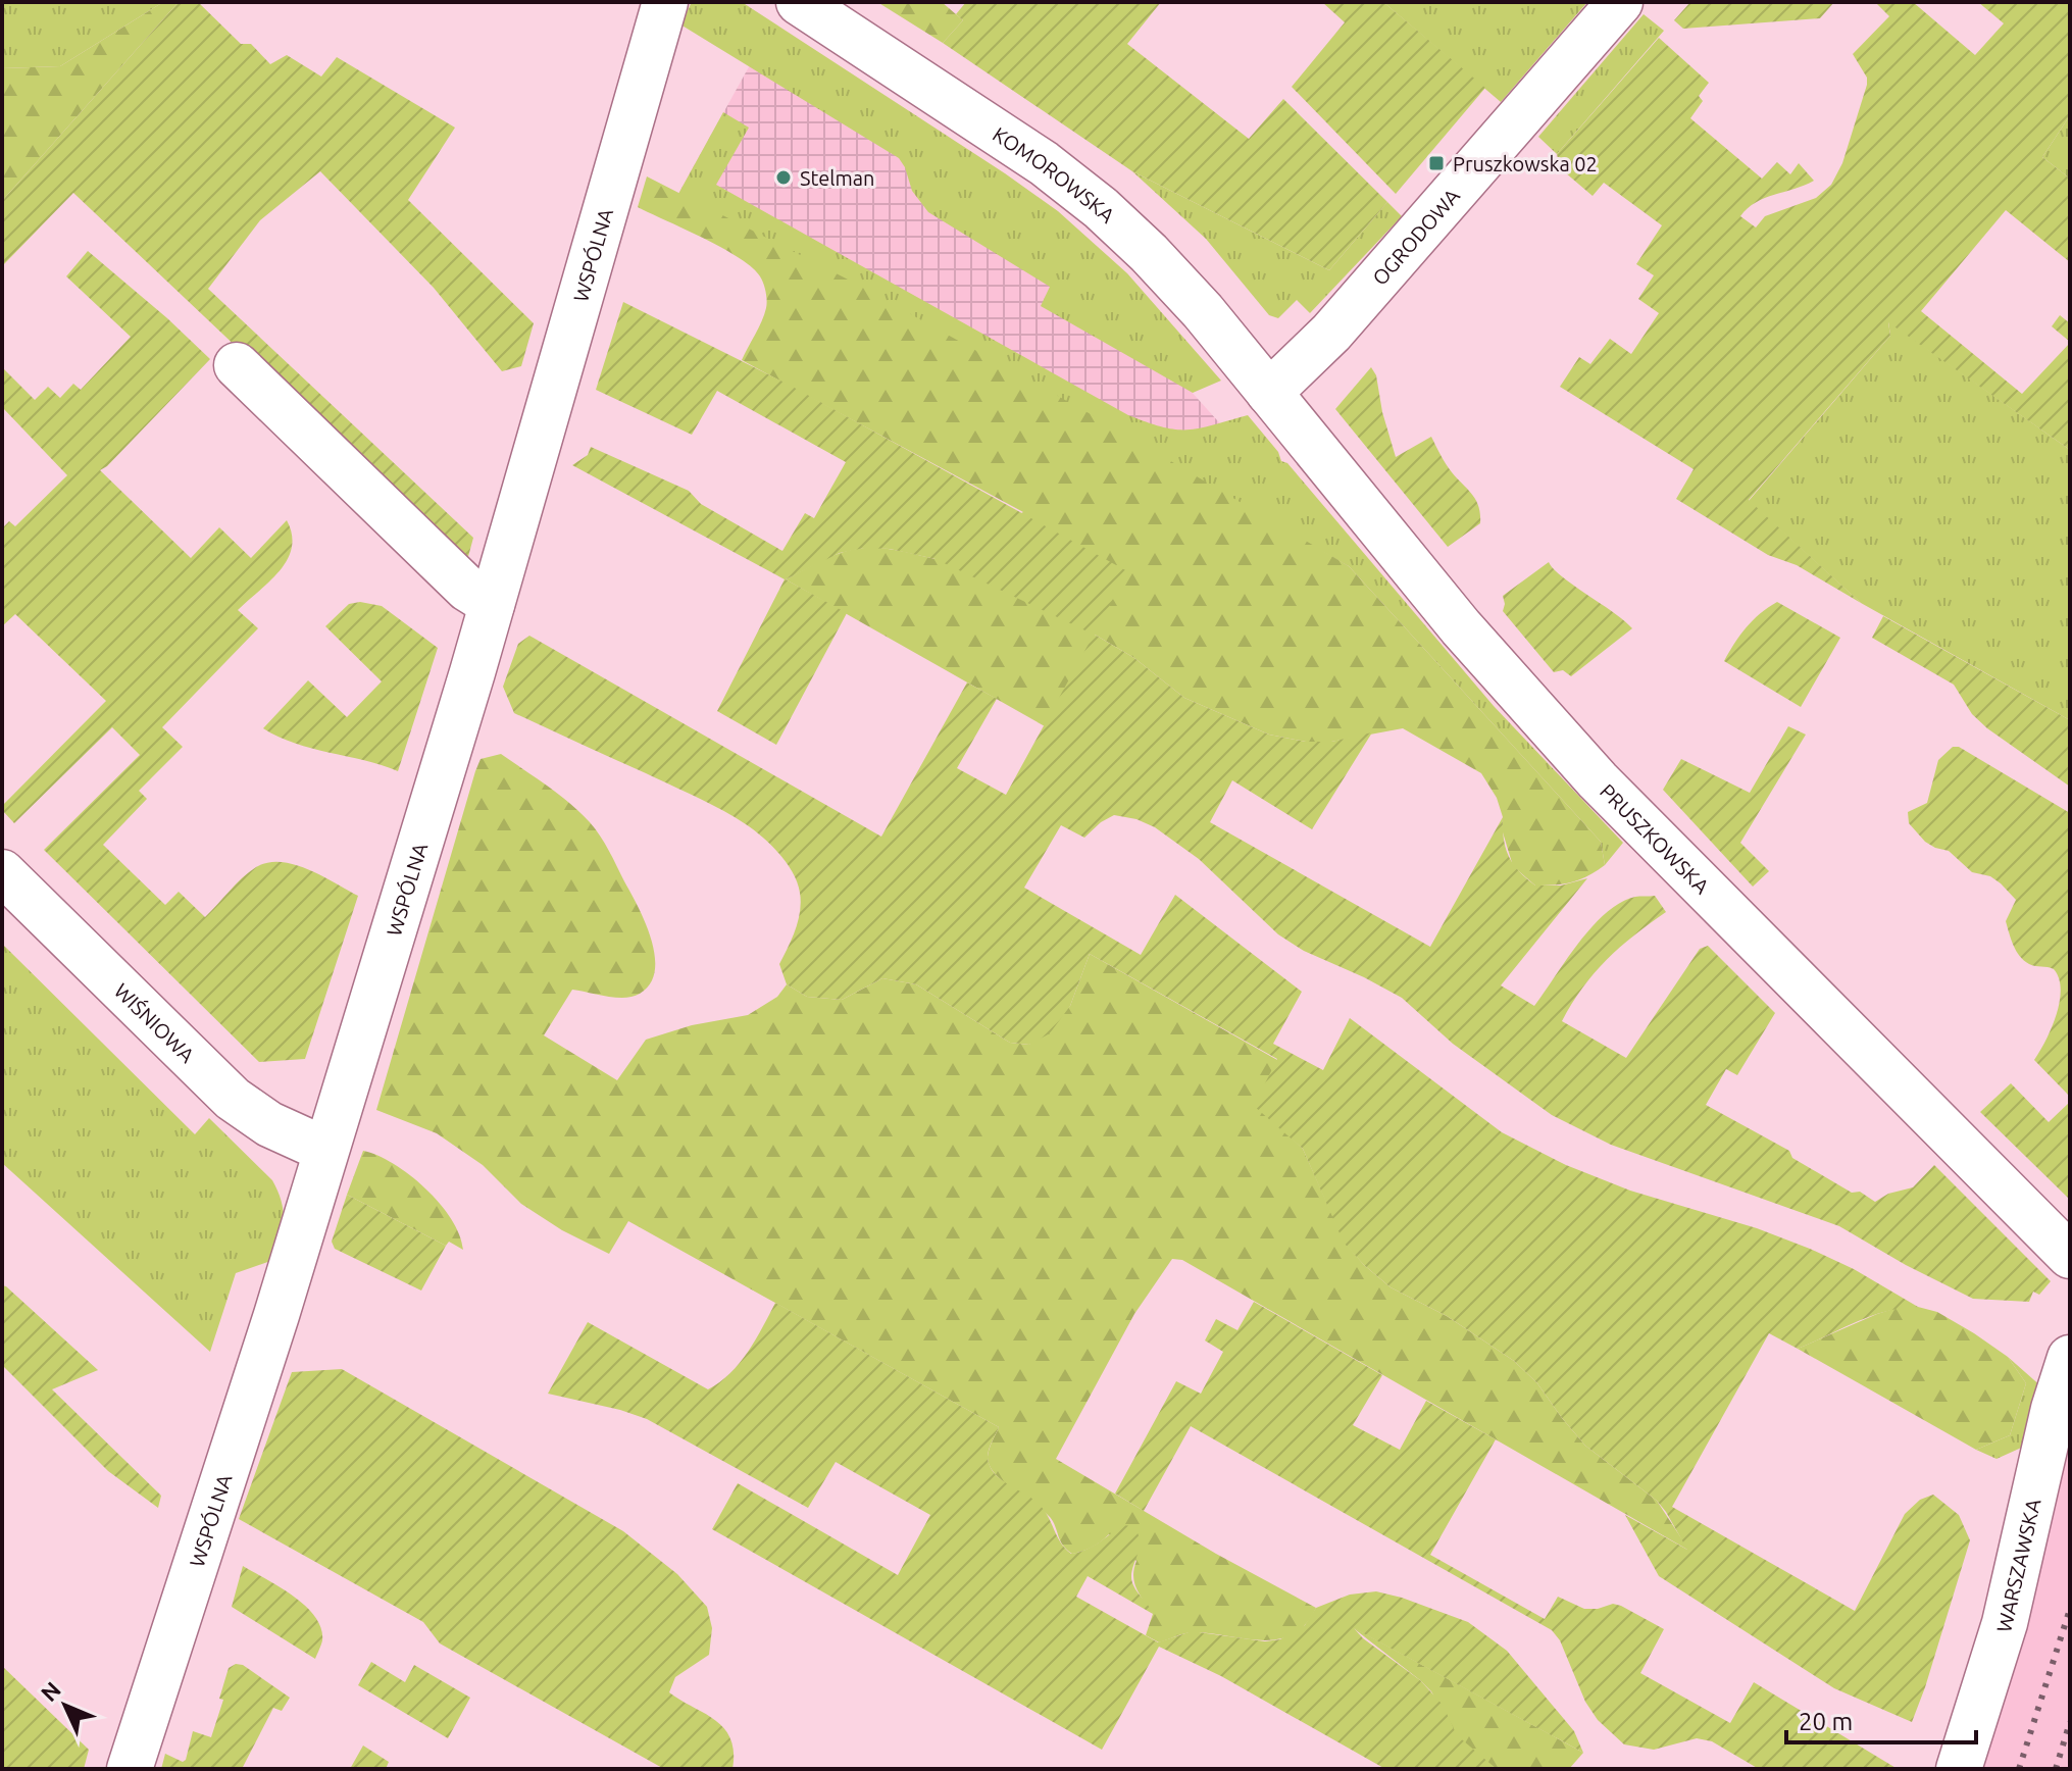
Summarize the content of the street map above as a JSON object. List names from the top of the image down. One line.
{"streets":{"street":["KOMOROWSKA","OGRODOWA","WSPÓLNA","PRUSZKOWSKA","WIŚNIOWA","WARSZAWSKA"]},"crossings":[["KOMOROWSKA","OGRODOWA"],["KOMOROWSKA","PRUSZKOWSKA"],["OGRODOWA","PRUSZKOWSKA"],["WSPÓLNA","WIŚNIOWA"]],"places":{"transit":["Pruszkowska 02"],"other":["Stelman"]},"scale_bar":"20 m","north":"top left"}
